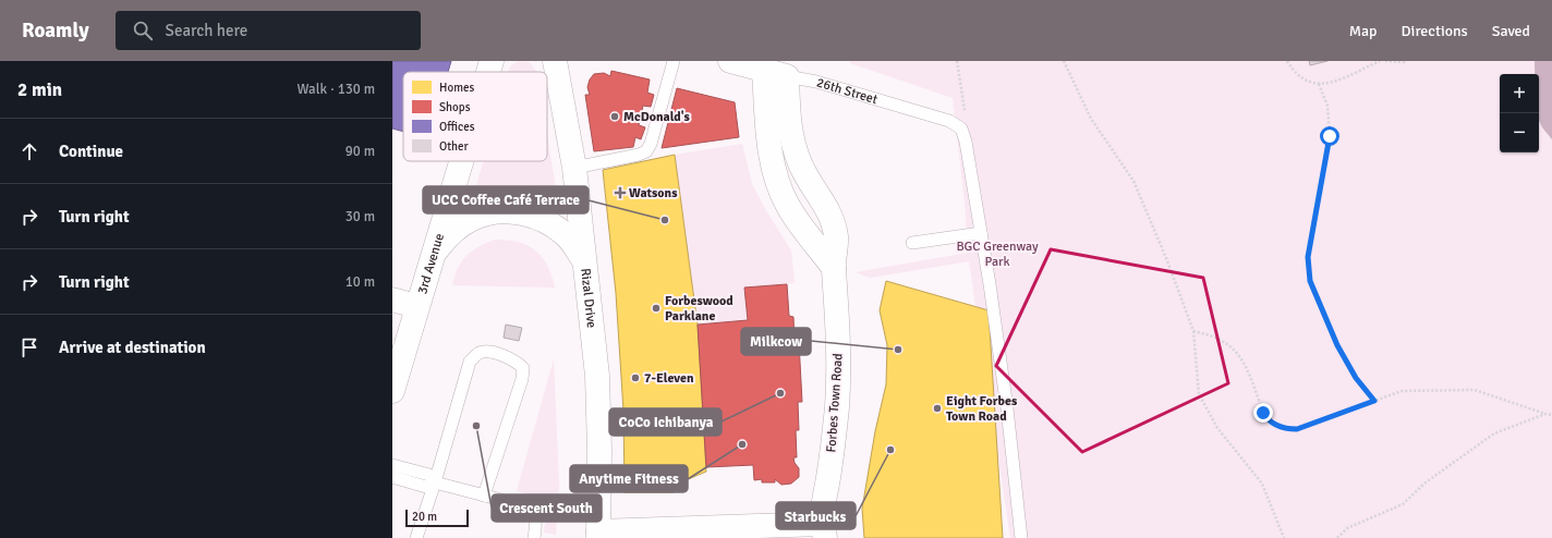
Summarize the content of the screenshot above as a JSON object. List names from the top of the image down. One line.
{"streets":{"street":["26th Street","3rd Avenue","Rizal Drive","Forbes Town Road"]},"crossings":[["26th Street","Forbes Town Road"]],"parks":["BGC Greenway Park"],"places":{"other":["McDonald's","UCC Coffee Café Terrace","Forbeswood Parklane","Milkcow","7-Eleven","CoCo Ichibanya","Eight Forbes Town Road","Crescent South","Anytime Fitness","Starbucks"],"health":["Watsons"]},"legend":["Homes","Shops","Offices","Other"],"scale_bar":"20 m","page":{"header":"Roamly","search":"Search here","nav":["Map","Directions","Saved"],"heading":["2 min","Walk · 130 m"],"map_buttons":["+","−"],"list":[["Continue","90 m"],["Turn right","30 m"],["Turn right","10 m"],"Arrive at destination"],"scale":"20 m"}}
